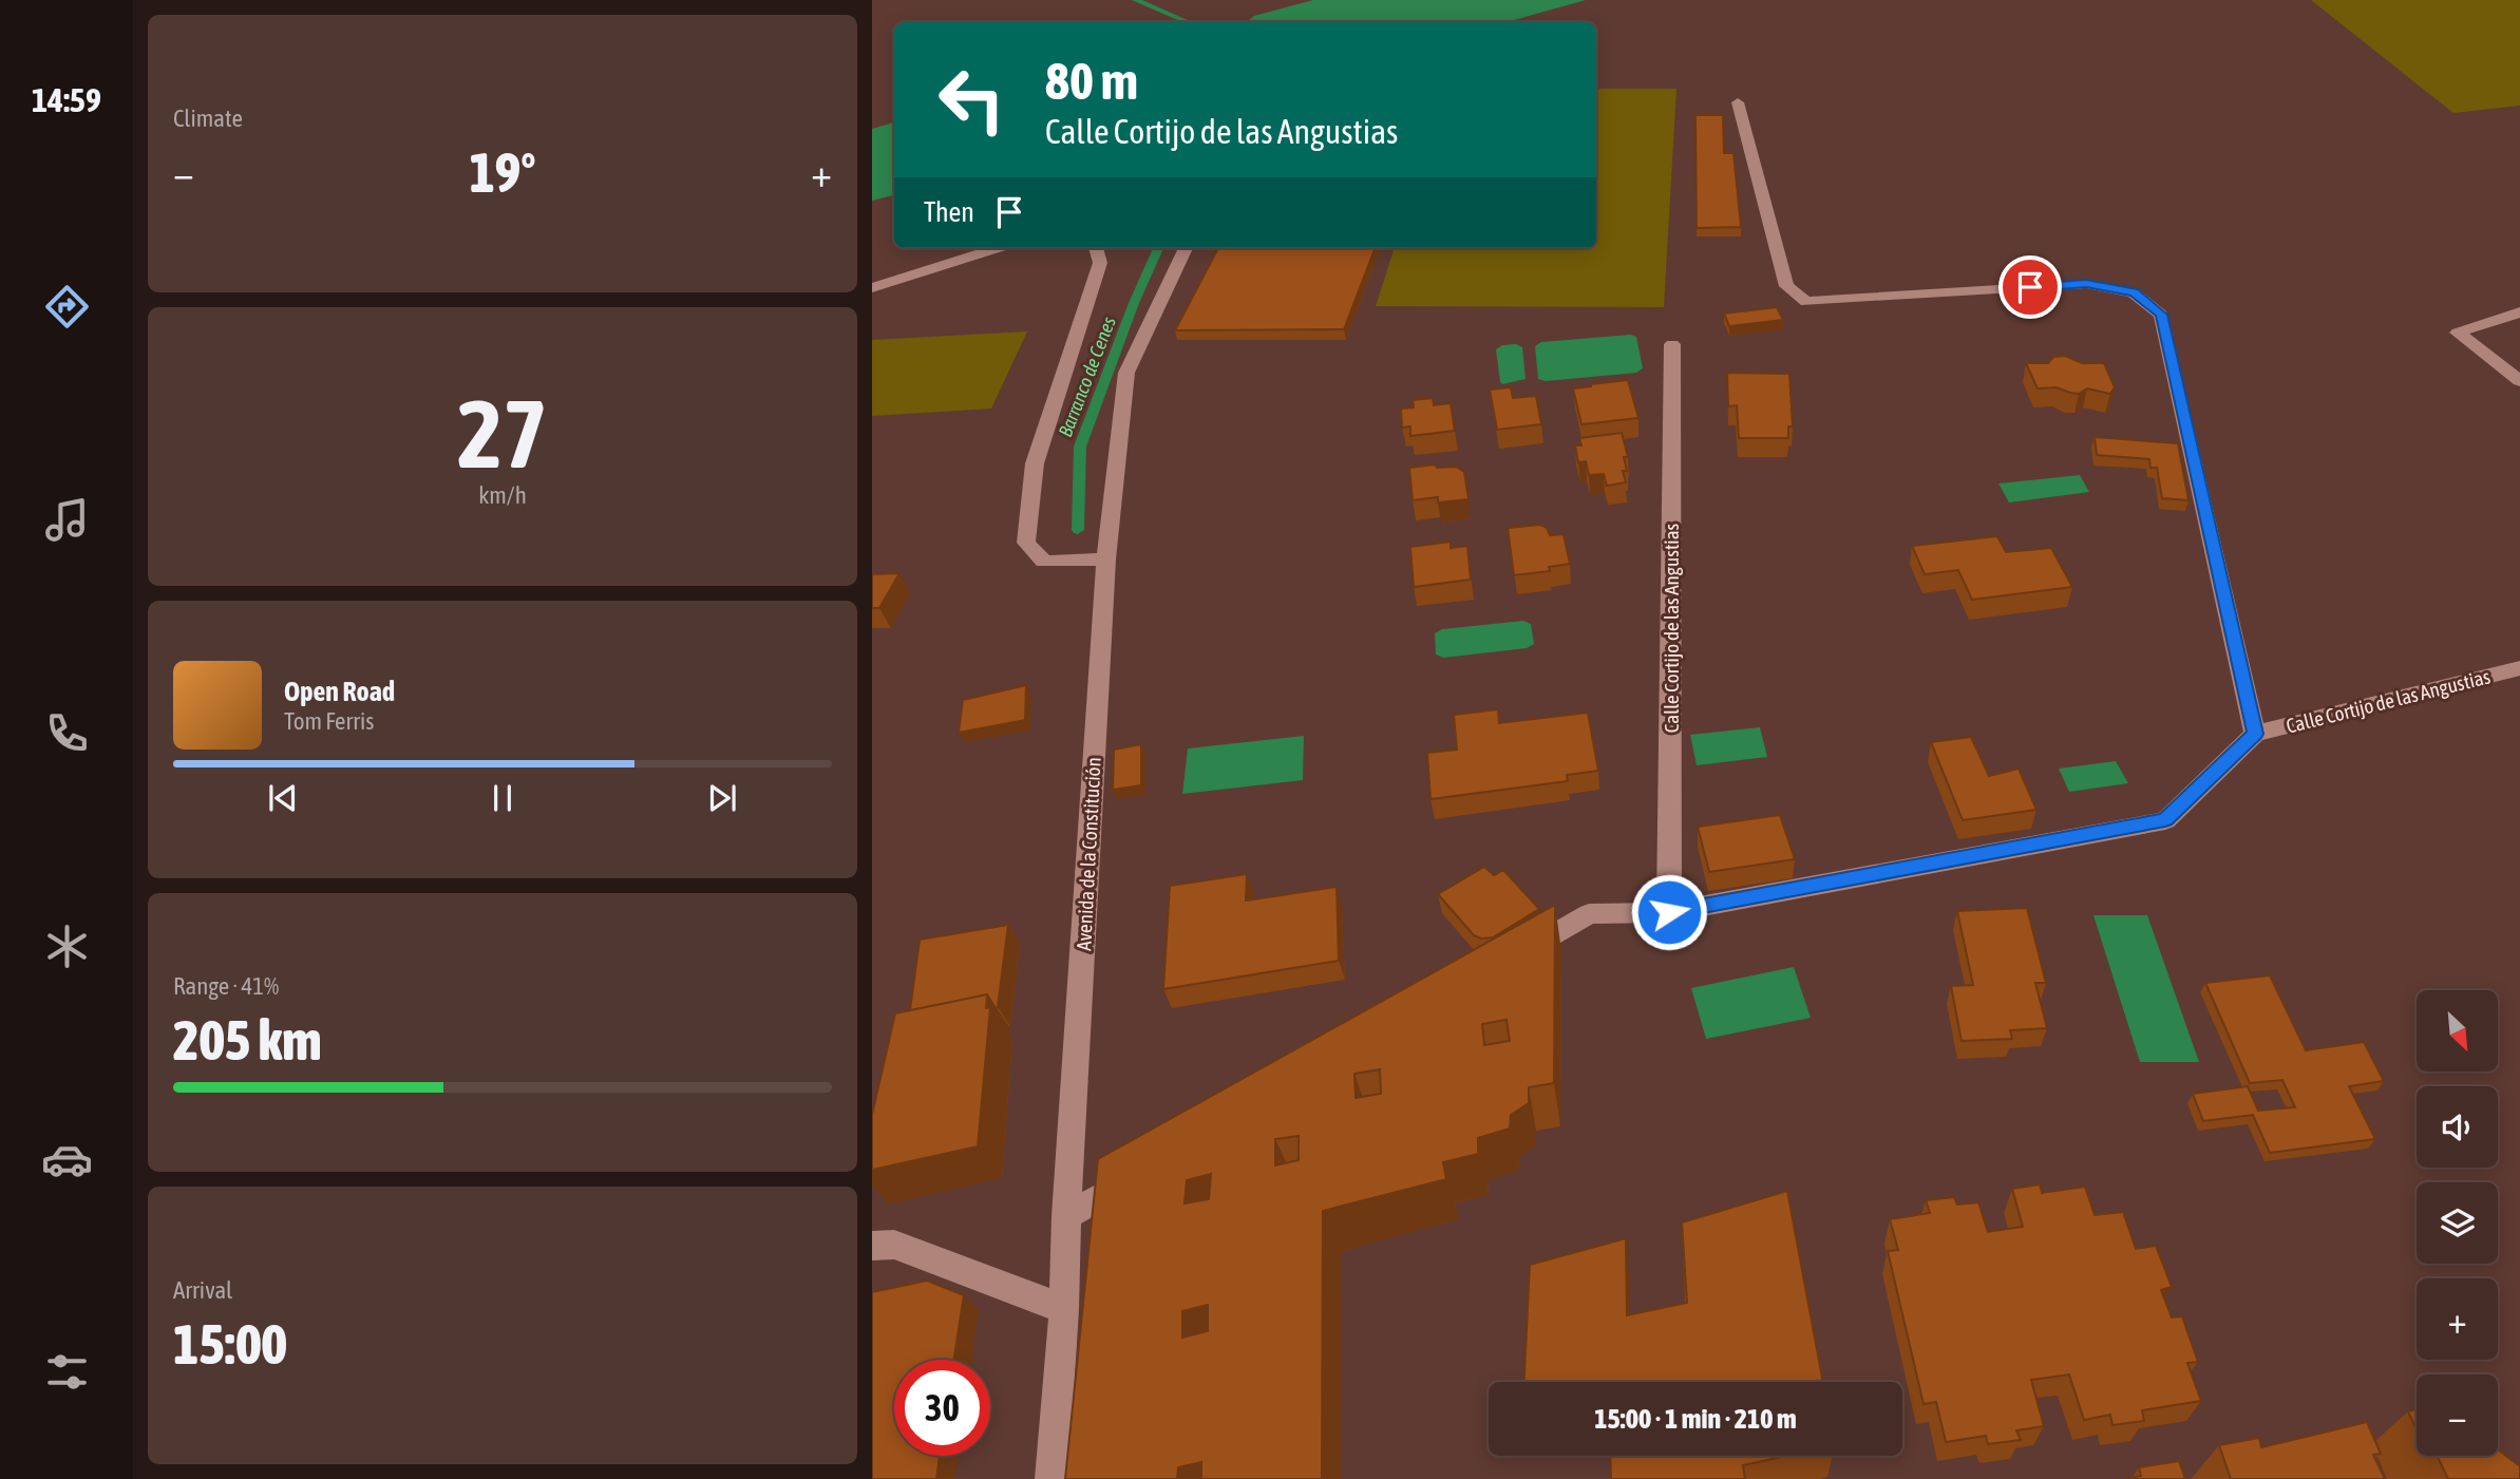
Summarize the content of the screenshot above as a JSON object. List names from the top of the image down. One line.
{"streets":{"street":["Calle Cortijo de las Angustias","Avenida de la Constitución"]},"water":["Barranco de Cenes"],"north":"bottom right","page":{"tabs":"14:59","tile":["Climate",["27","km/h"],["Range · 41%","205 km"],["Arrival","15:00"]],"turn":["80 m","Calle Cortijo de las Angustias"],"heat":["−","19°","+"],"then":"Then","song":["Open Road","Tom Ferris"],"map_buttons":["+","−"],"limit":"30","trip":"15:00 · 1 min · 210 m"}}
